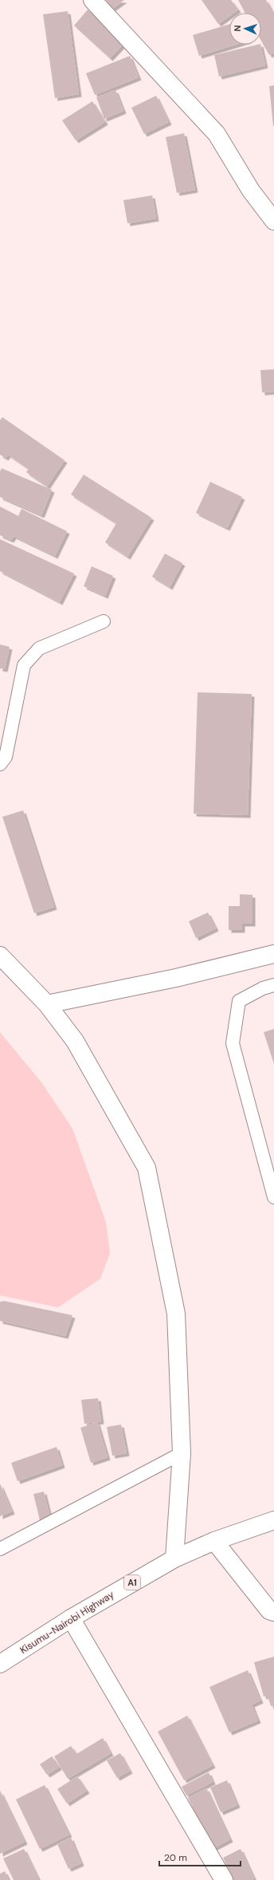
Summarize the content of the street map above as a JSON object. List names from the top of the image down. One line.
{"streets":{"main road":["A1","Kisumu-Nairobi Highway"]},"scale_bar":"20 m","north":"left"}
